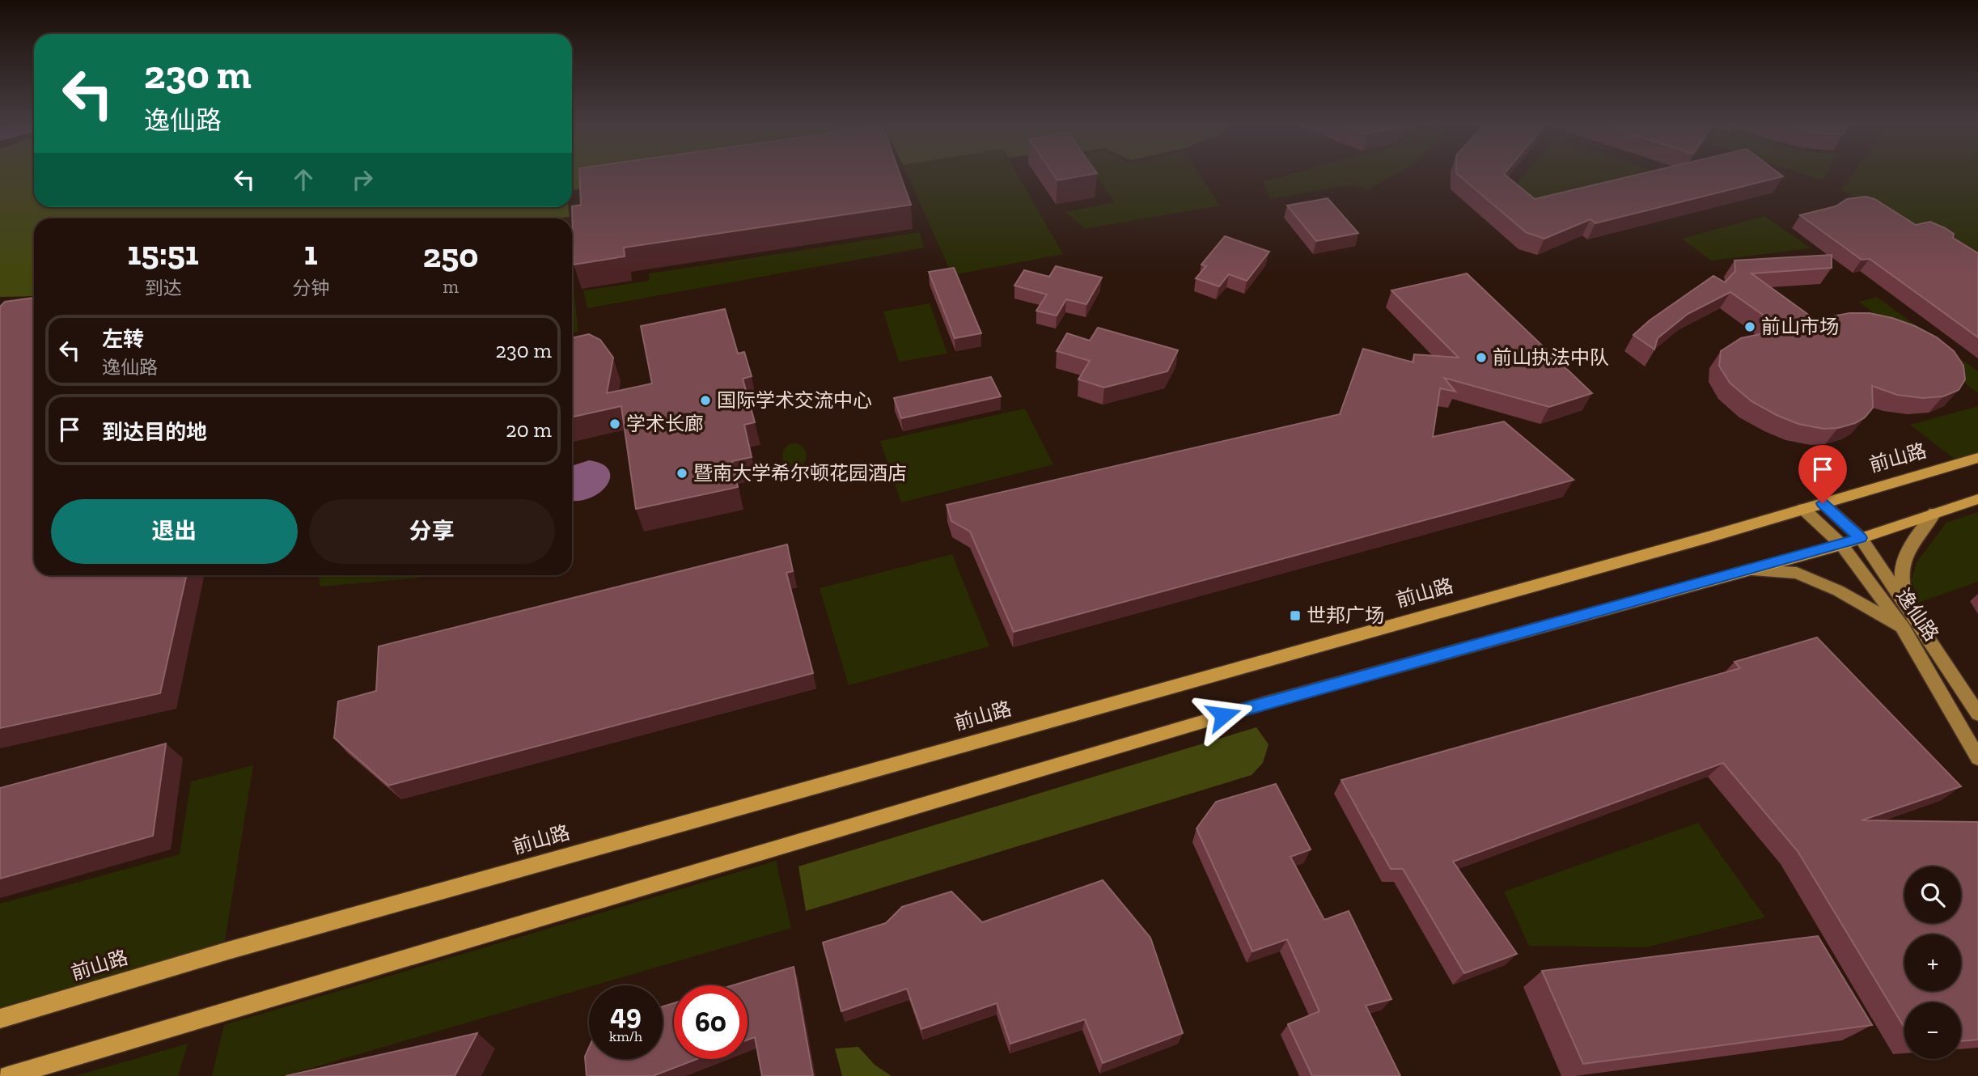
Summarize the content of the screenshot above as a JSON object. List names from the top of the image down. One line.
{"streets":{"main road":["前山路","逸仙路"]},"crossings":[["前山路","逸仙路"]],"places":{"other":["前山市场","前山执法中队","国际学术交流中心","学术长廊","暨南大学希尔顿花园酒店"],"transit":["世邦广场"]},"page":{"turn":["230 m","逸仙路"],"eta":["15:51","到达","1","分钟","250","m"],"list":[{"name":"左转","note":"逸仙路","value":"230 m"},{"name":"到达目的地","value":"20 m"}],"buttons":["退出","分享"],"map_buttons":["+","−"],"speed":"49 km/h","limit":"60"}}
